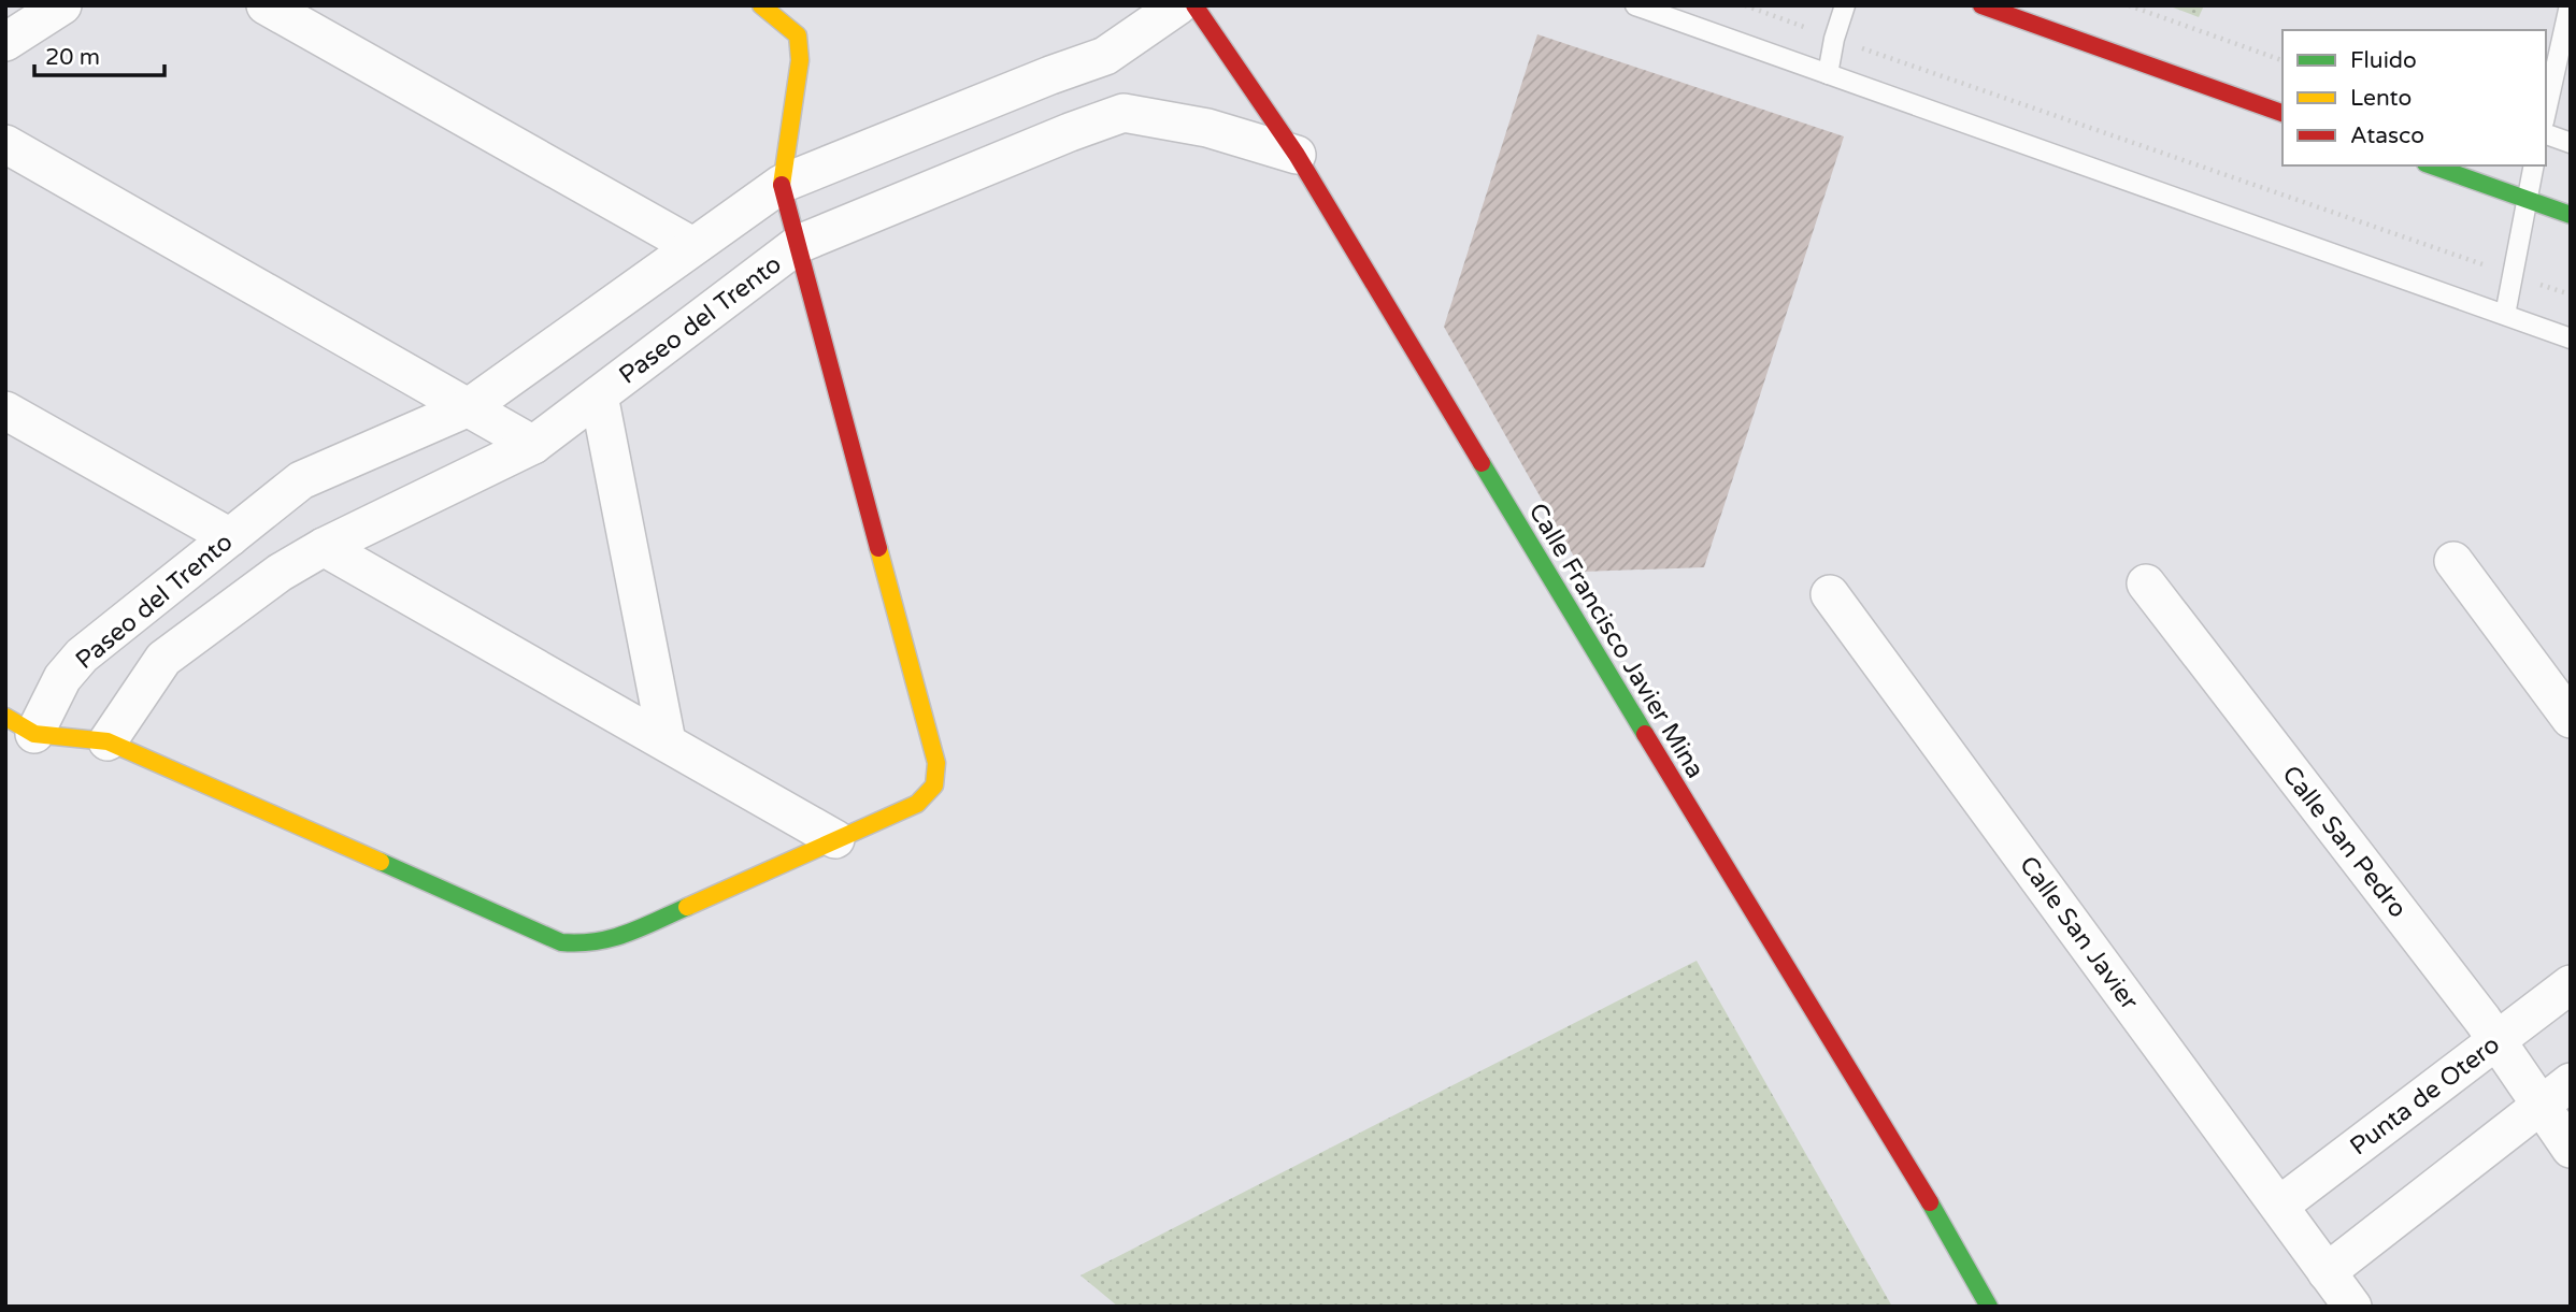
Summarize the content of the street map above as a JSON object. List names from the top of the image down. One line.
{"streets":{"street":["Paseo del Trento","Calle Francisco Javier Mina","Calle San Pedro","Calle San Javier","Punta de Otero"]},"crossings":[["Paseo del Trento","Calle Francisco Javier Mina"],["Calle San Pedro","Punta de Otero"],["Calle San Javier","Punta de Otero"]],"legend":["Fluido","Lento","Atasco"],"scale_bar":"20 m"}
